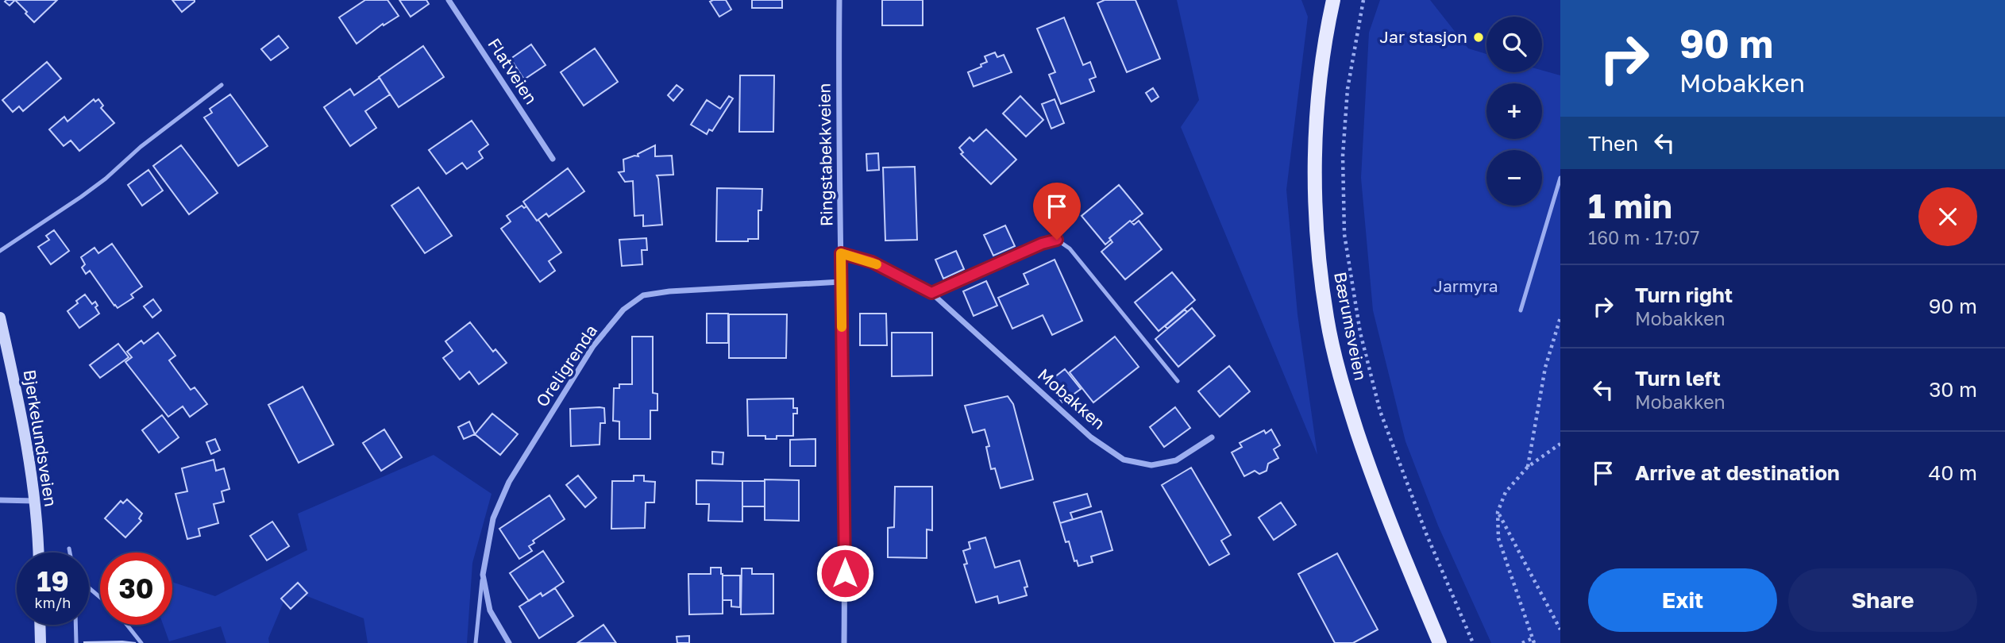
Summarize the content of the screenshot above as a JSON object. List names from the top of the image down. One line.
{"streets":{"main road":["Bærumsveien","Bjerkelundsveien"],"street":["Flatveien","Ringstabekkveien","Oreligrenda","Mobakken"]},"crossings":[["Ringstabekkveien","Oreligrenda"],["Ringstabekkveien","Mobakken"]],"parks":["Jarmyra"],"places":["Jar stasjon"],"page":{"turn":["90 m","Mobakken"],"map_buttons":["+","−"],"then":"Then","heading":["1 min","160 m · 17:07"],"list":[{"name":"Turn right","note":"Mobakken","value":"90 m"},{"name":"Turn left","note":"Mobakken","value":"30 m"},{"name":"Arrive at destination","value":"40 m"}],"speed":"19 km/h","limit":"30","buttons":["Exit","Share"]}}
